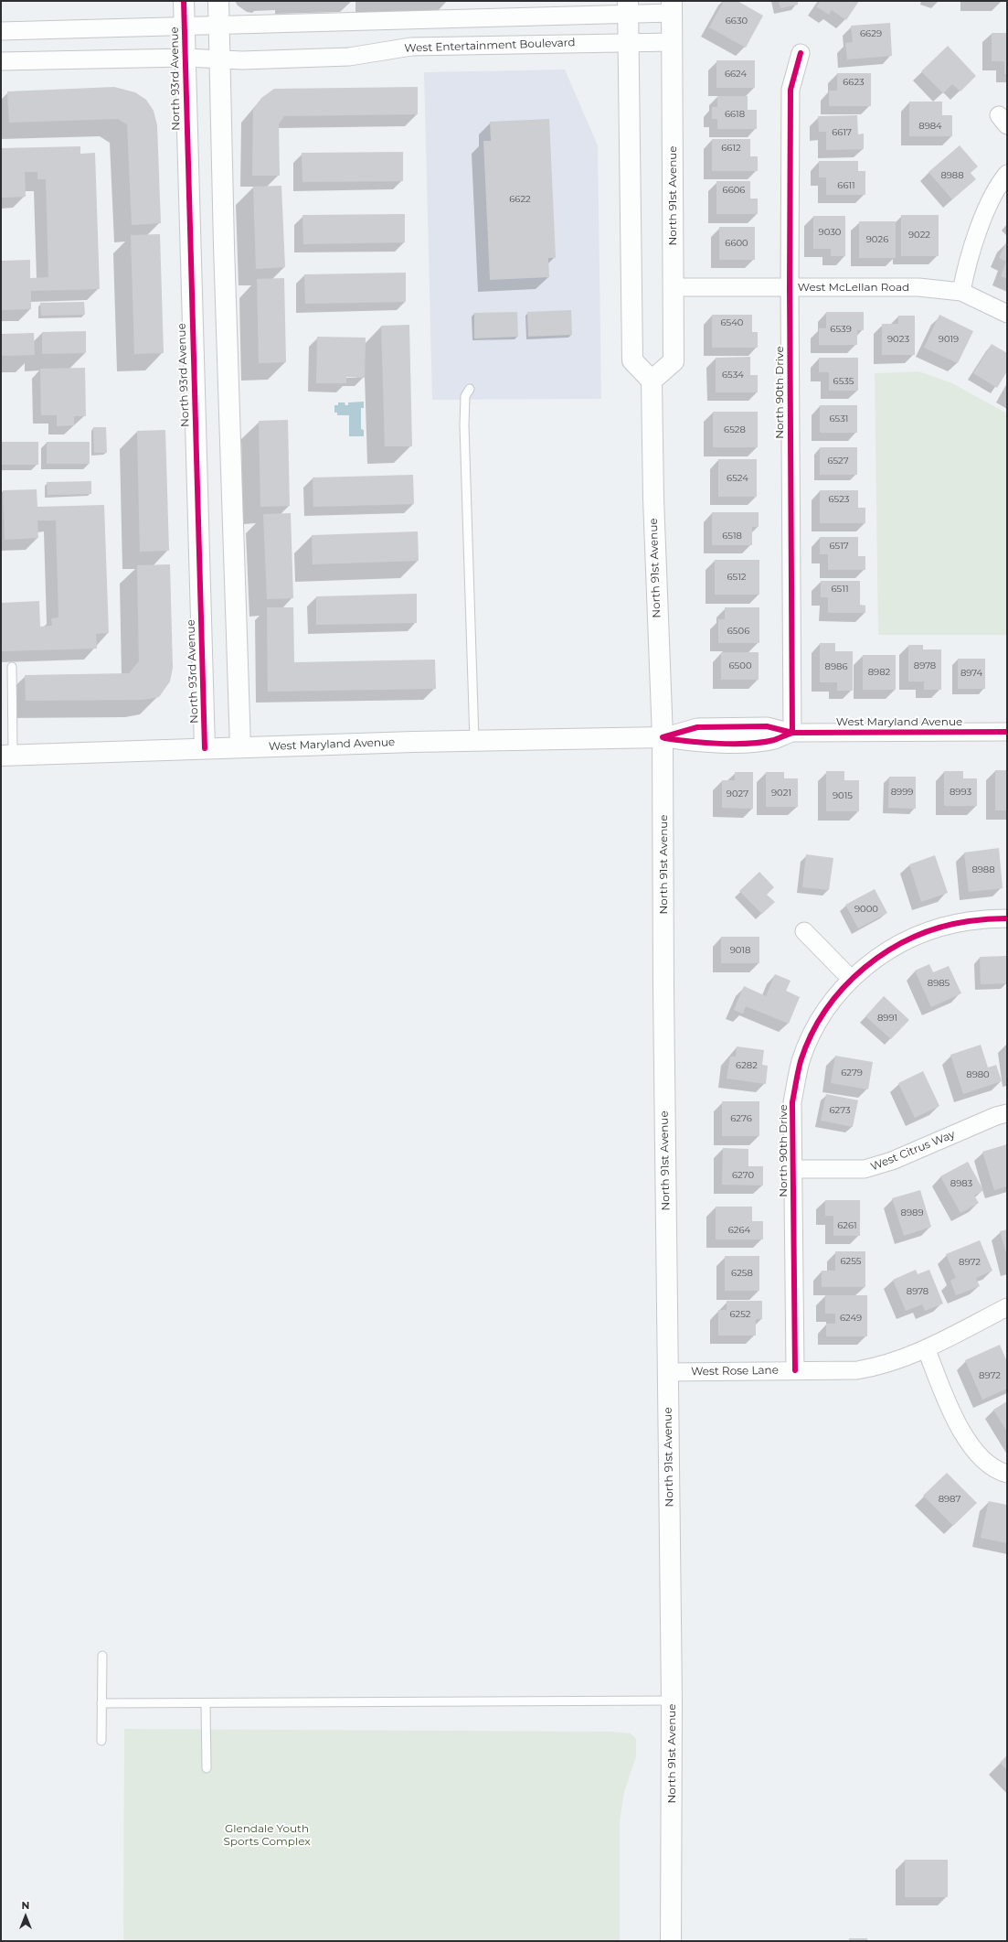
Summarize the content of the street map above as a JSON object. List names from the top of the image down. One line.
{"streets":{"main road":["North 93rd Avenue","North 91st Avenue","West Maryland Avenue"],"street":["West Entertainment Boulevard","West McLellan Road","North 90th Drive","West Citrus Way","West Rose Lane"]},"crossings":[["West Entertainment Boulevard","North 93rd Avenue"],["West Entertainment Boulevard","North 91st Avenue"],["North 93rd Avenue","West Maryland Avenue"],["North 91st Avenue","West McLellan Road"],["North 91st Avenue","West Maryland Avenue"],["North 91st Avenue","West Rose Lane"],["West McLellan Road","North 90th Drive"],["North 90th Drive","West Maryland Avenue"],["North 90th Drive","West Citrus Way"],["North 90th Drive","West Rose Lane"]],"parks":["Glendale Youth Sports Complex"],"house_numbers":["6630","6629","6624","6623","6618","8984","6617","6612","8988","6611","6606","6622","9030","9022","9026","6600","6540","6539","9023","9019","6534","6535","6531","6528","6527","6524","6523","6518","6517","6512","6511","6506","6500","8978","8986","8982","8974","8999","8993","9021","9027","9015","8988","9000","9018","8985","8991","6282","6279","8980","6273","6276","6270","8983","8989","6261","6264","6255","8972","6258","8978","6252","6249","8972","8987"],"north":"top"}
